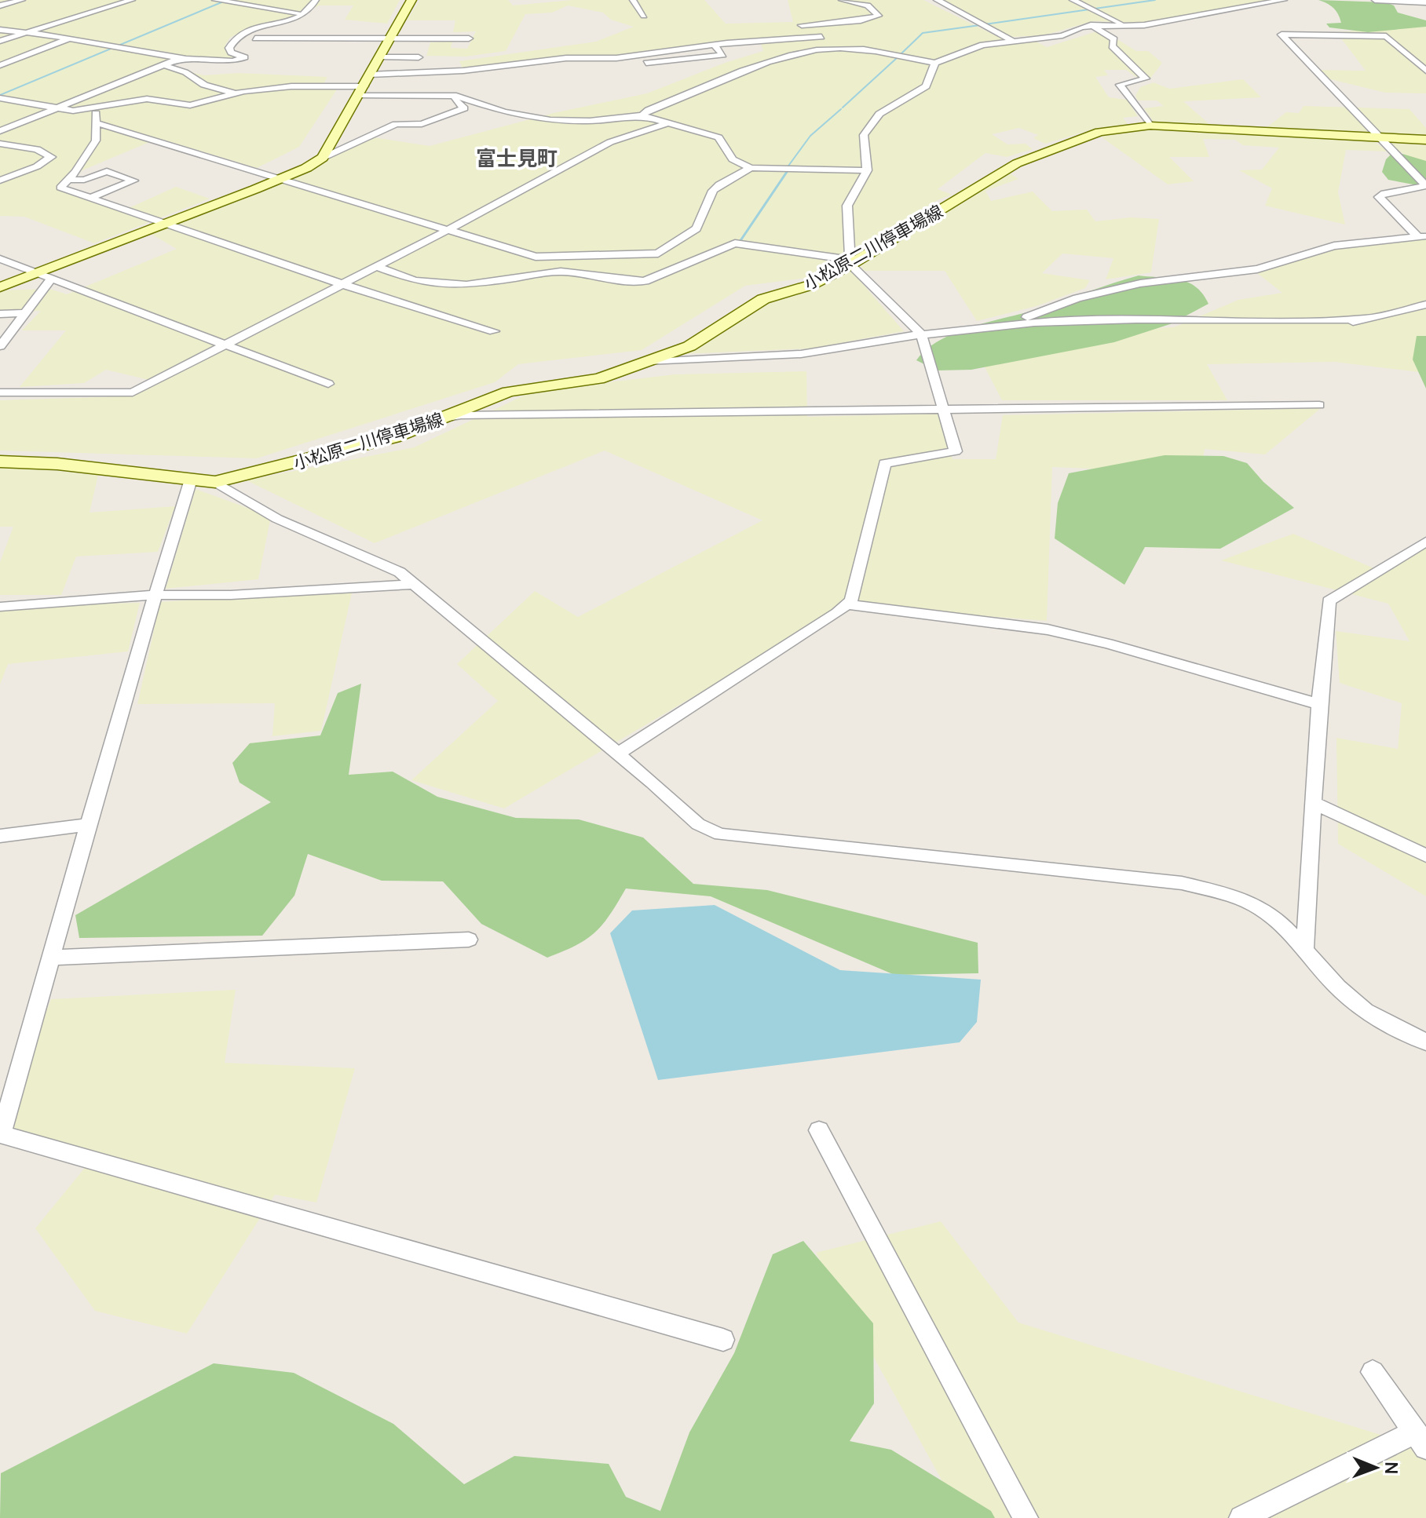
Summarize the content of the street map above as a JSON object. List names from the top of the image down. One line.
{"streets":{"main road":["小松原二川停車場線"]},"districts":["富士見町"],"north":"right"}
